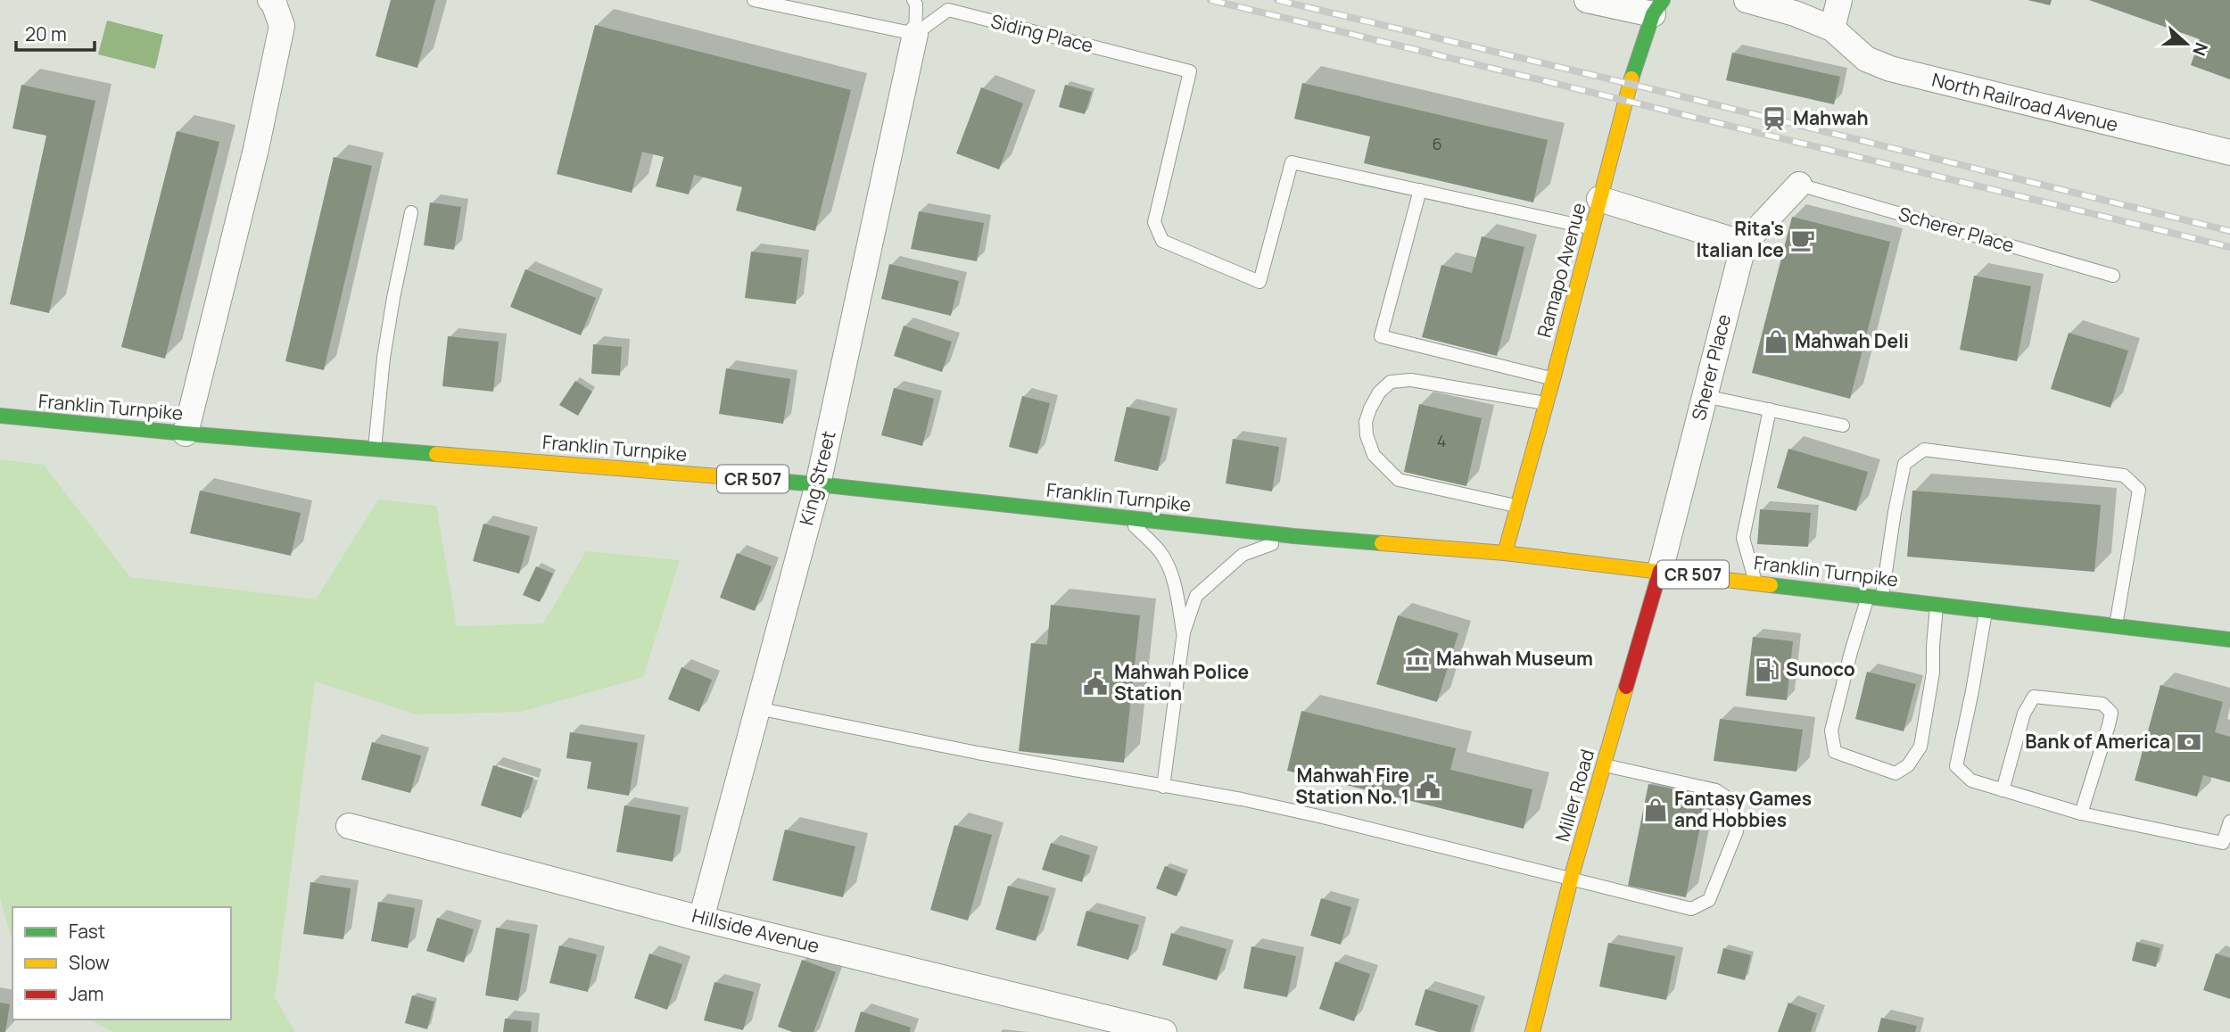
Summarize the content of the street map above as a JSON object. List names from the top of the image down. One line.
{"streets":{"main road":["Ramapo Avenue","Franklin Turnpike","CR 507","Miller Road"],"street":["North Railroad Avenue","Sherer Place","King Street","Hillside Avenue"],"lane":["Siding Place","Scherer Place"]},"crossings":[["Siding Place","King Street"],["Scherer Place","Sherer Place"],["Ramapo Avenue","Franklin Turnpike"],["Sherer Place","Franklin Turnpike"],["Sherer Place","Miller Road"],["Franklin Turnpike","King Street"],["Franklin Turnpike","Miller Road"],["King Street","Hillside Avenue"]],"places":{"station":["Mahwah"],"cafe":["Rita's Italian Ice"],"shop":["Mahwah Deli","Fantasy Games and Hobbies"],"museum":["Mahwah Museum"],"fuel station":["Sunoco"],"public building":["Mahwah Police Station","Mahwah Fire Station No. 1"],"bank":["Bank of America"]},"house_numbers":["6","4"],"legend":["Fast","Slow","Jam"],"scale_bar":"20 m","north":"right"}
